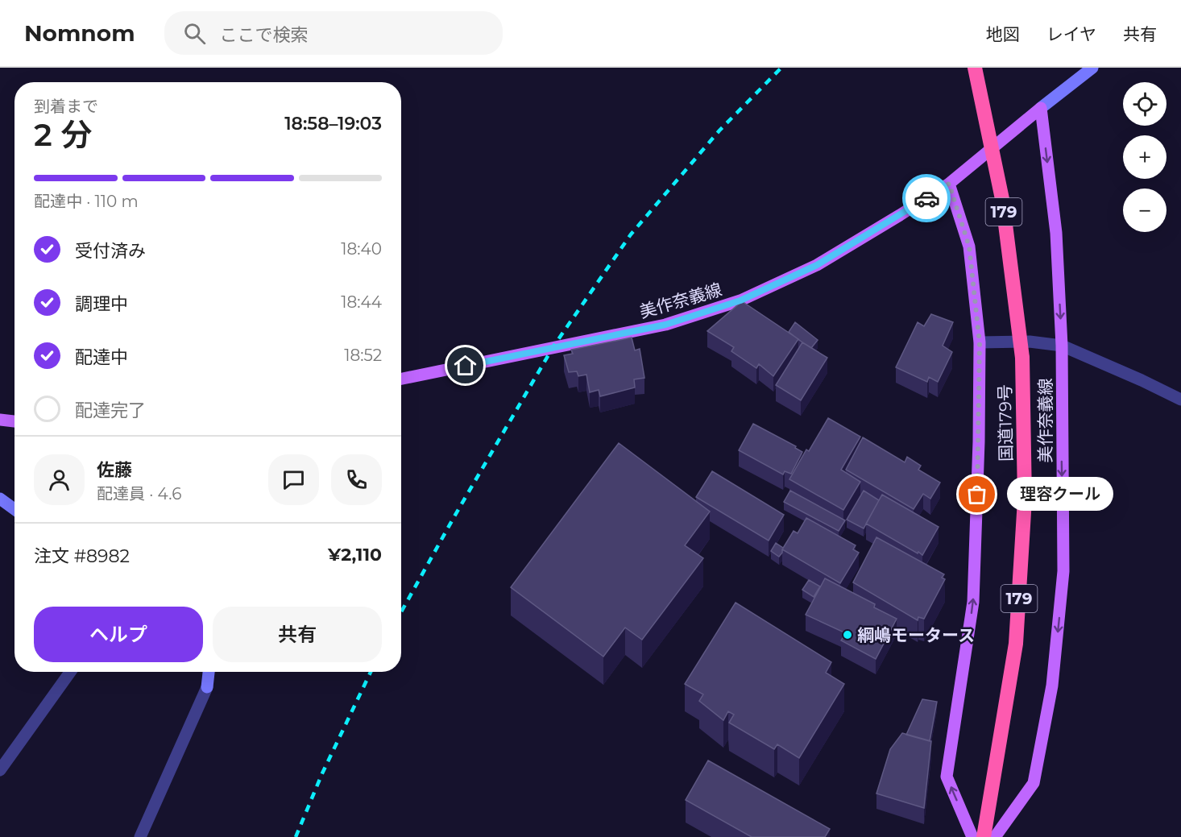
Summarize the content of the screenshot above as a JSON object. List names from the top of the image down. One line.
{"streets":{"highway":["179","国道179号"],"main road":["美作奈義線"]},"places":["理容クール","綱嶋モータース"],"page":{"header":"Nomnom","search":"ここで検索","nav":["地図","レイヤ","共有"],"map_buttons":["+","−"],"heading":["2 分","到着まで","18:58–19:03"],"panel":["佐藤","配達員 · 4.6","注文 #8982","¥2,110"],"bar":"配達中 · 110 m","list":[["受付済み","18:40"],["調理中","18:44"],["配達中","18:52"],"配達完了"],"bubble":"理容クール","buttons":["ヘルプ","共有"]}}
